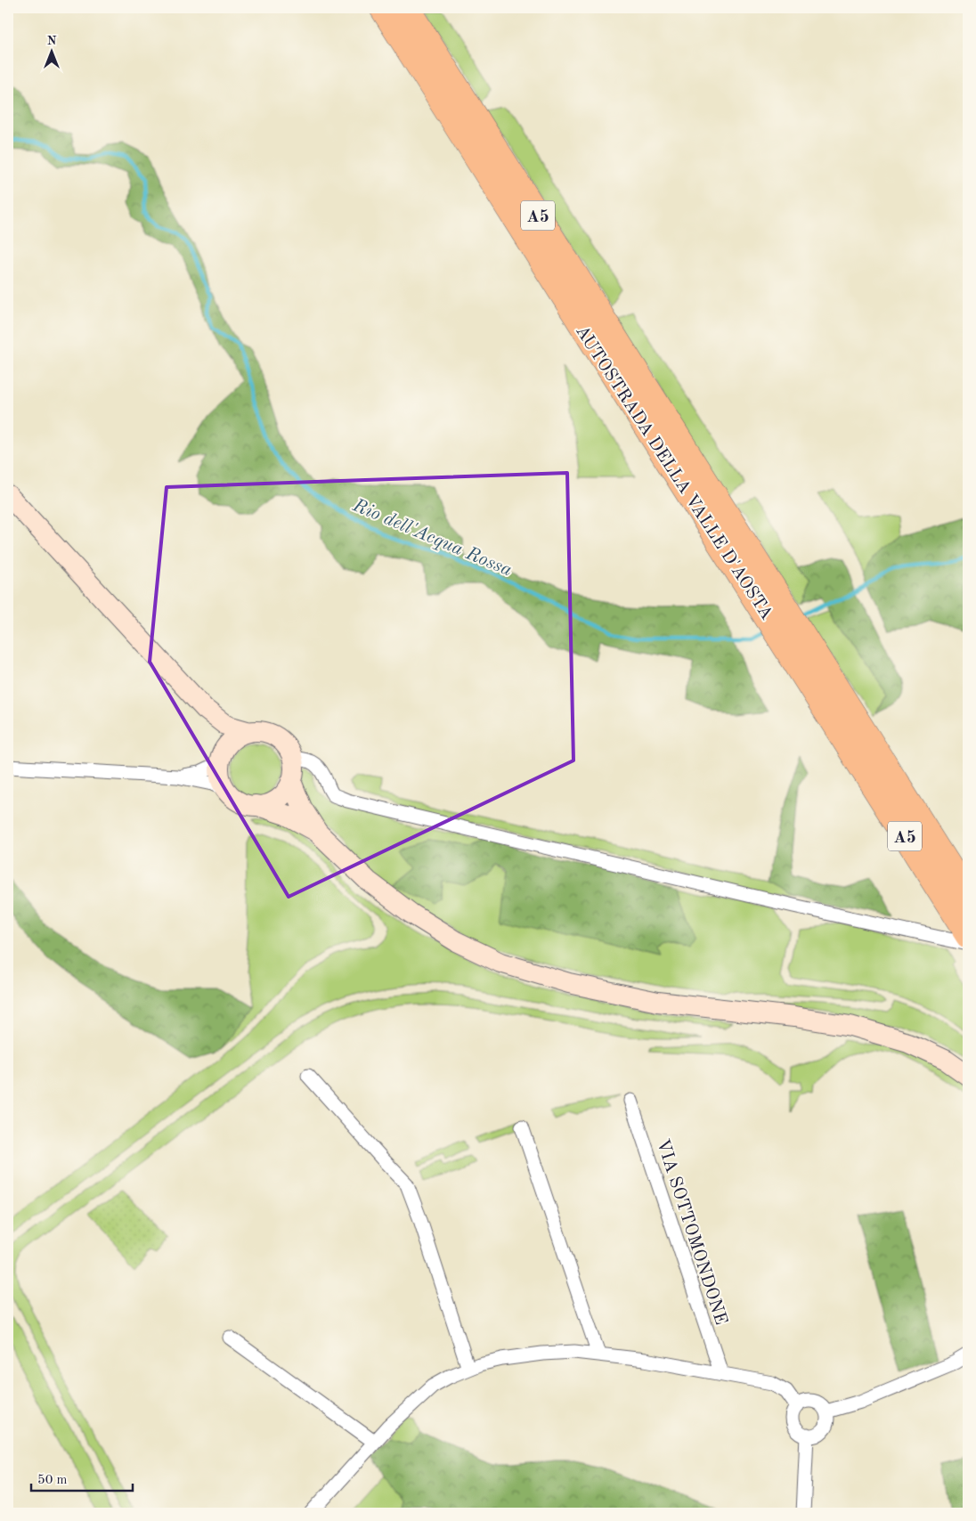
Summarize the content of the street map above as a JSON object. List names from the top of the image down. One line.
{"streets":{"highway":["A5","AUTOSTRADA DELLA VALLE D'AOSTA"],"street":["VIA SOTTOMONDONE"]},"water":["Rio dell'Acqua Rossa"],"scale_bar":"50 m","north":"top"}
